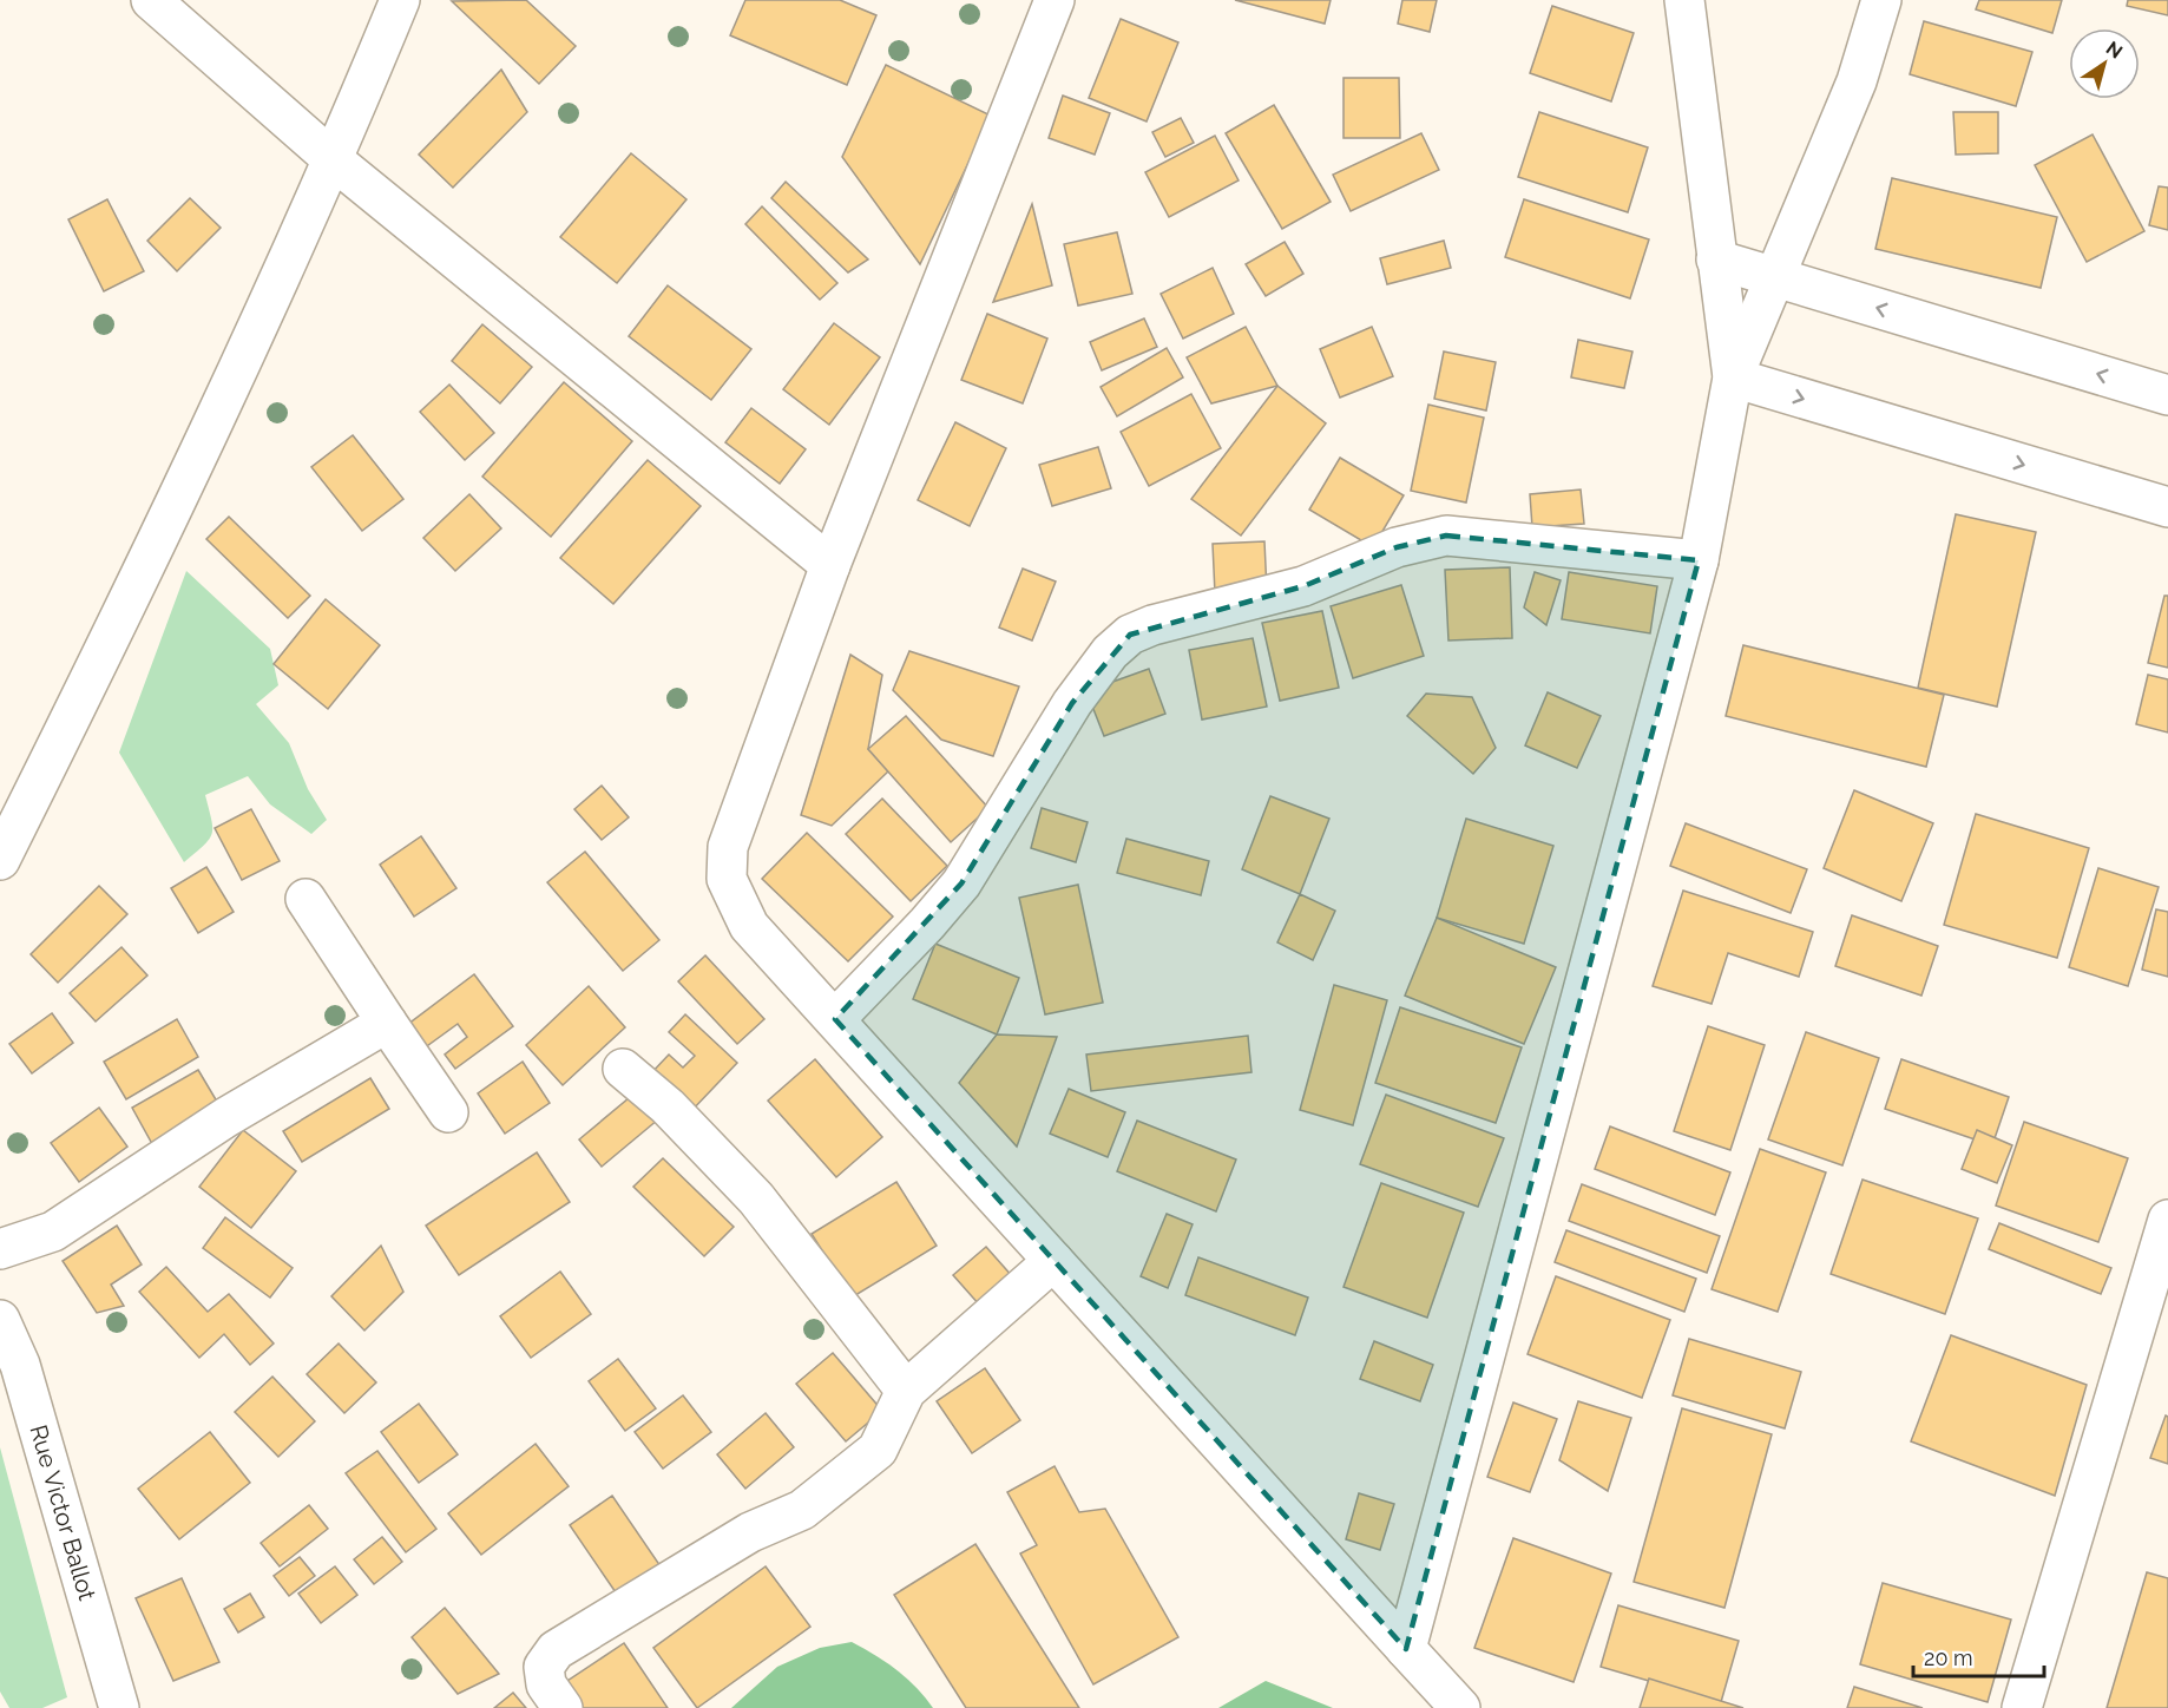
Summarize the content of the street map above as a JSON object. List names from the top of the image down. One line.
{"streets":{"street":["Rue Victor Ballot"]},"scale_bar":"20 m","north":"top right"}
